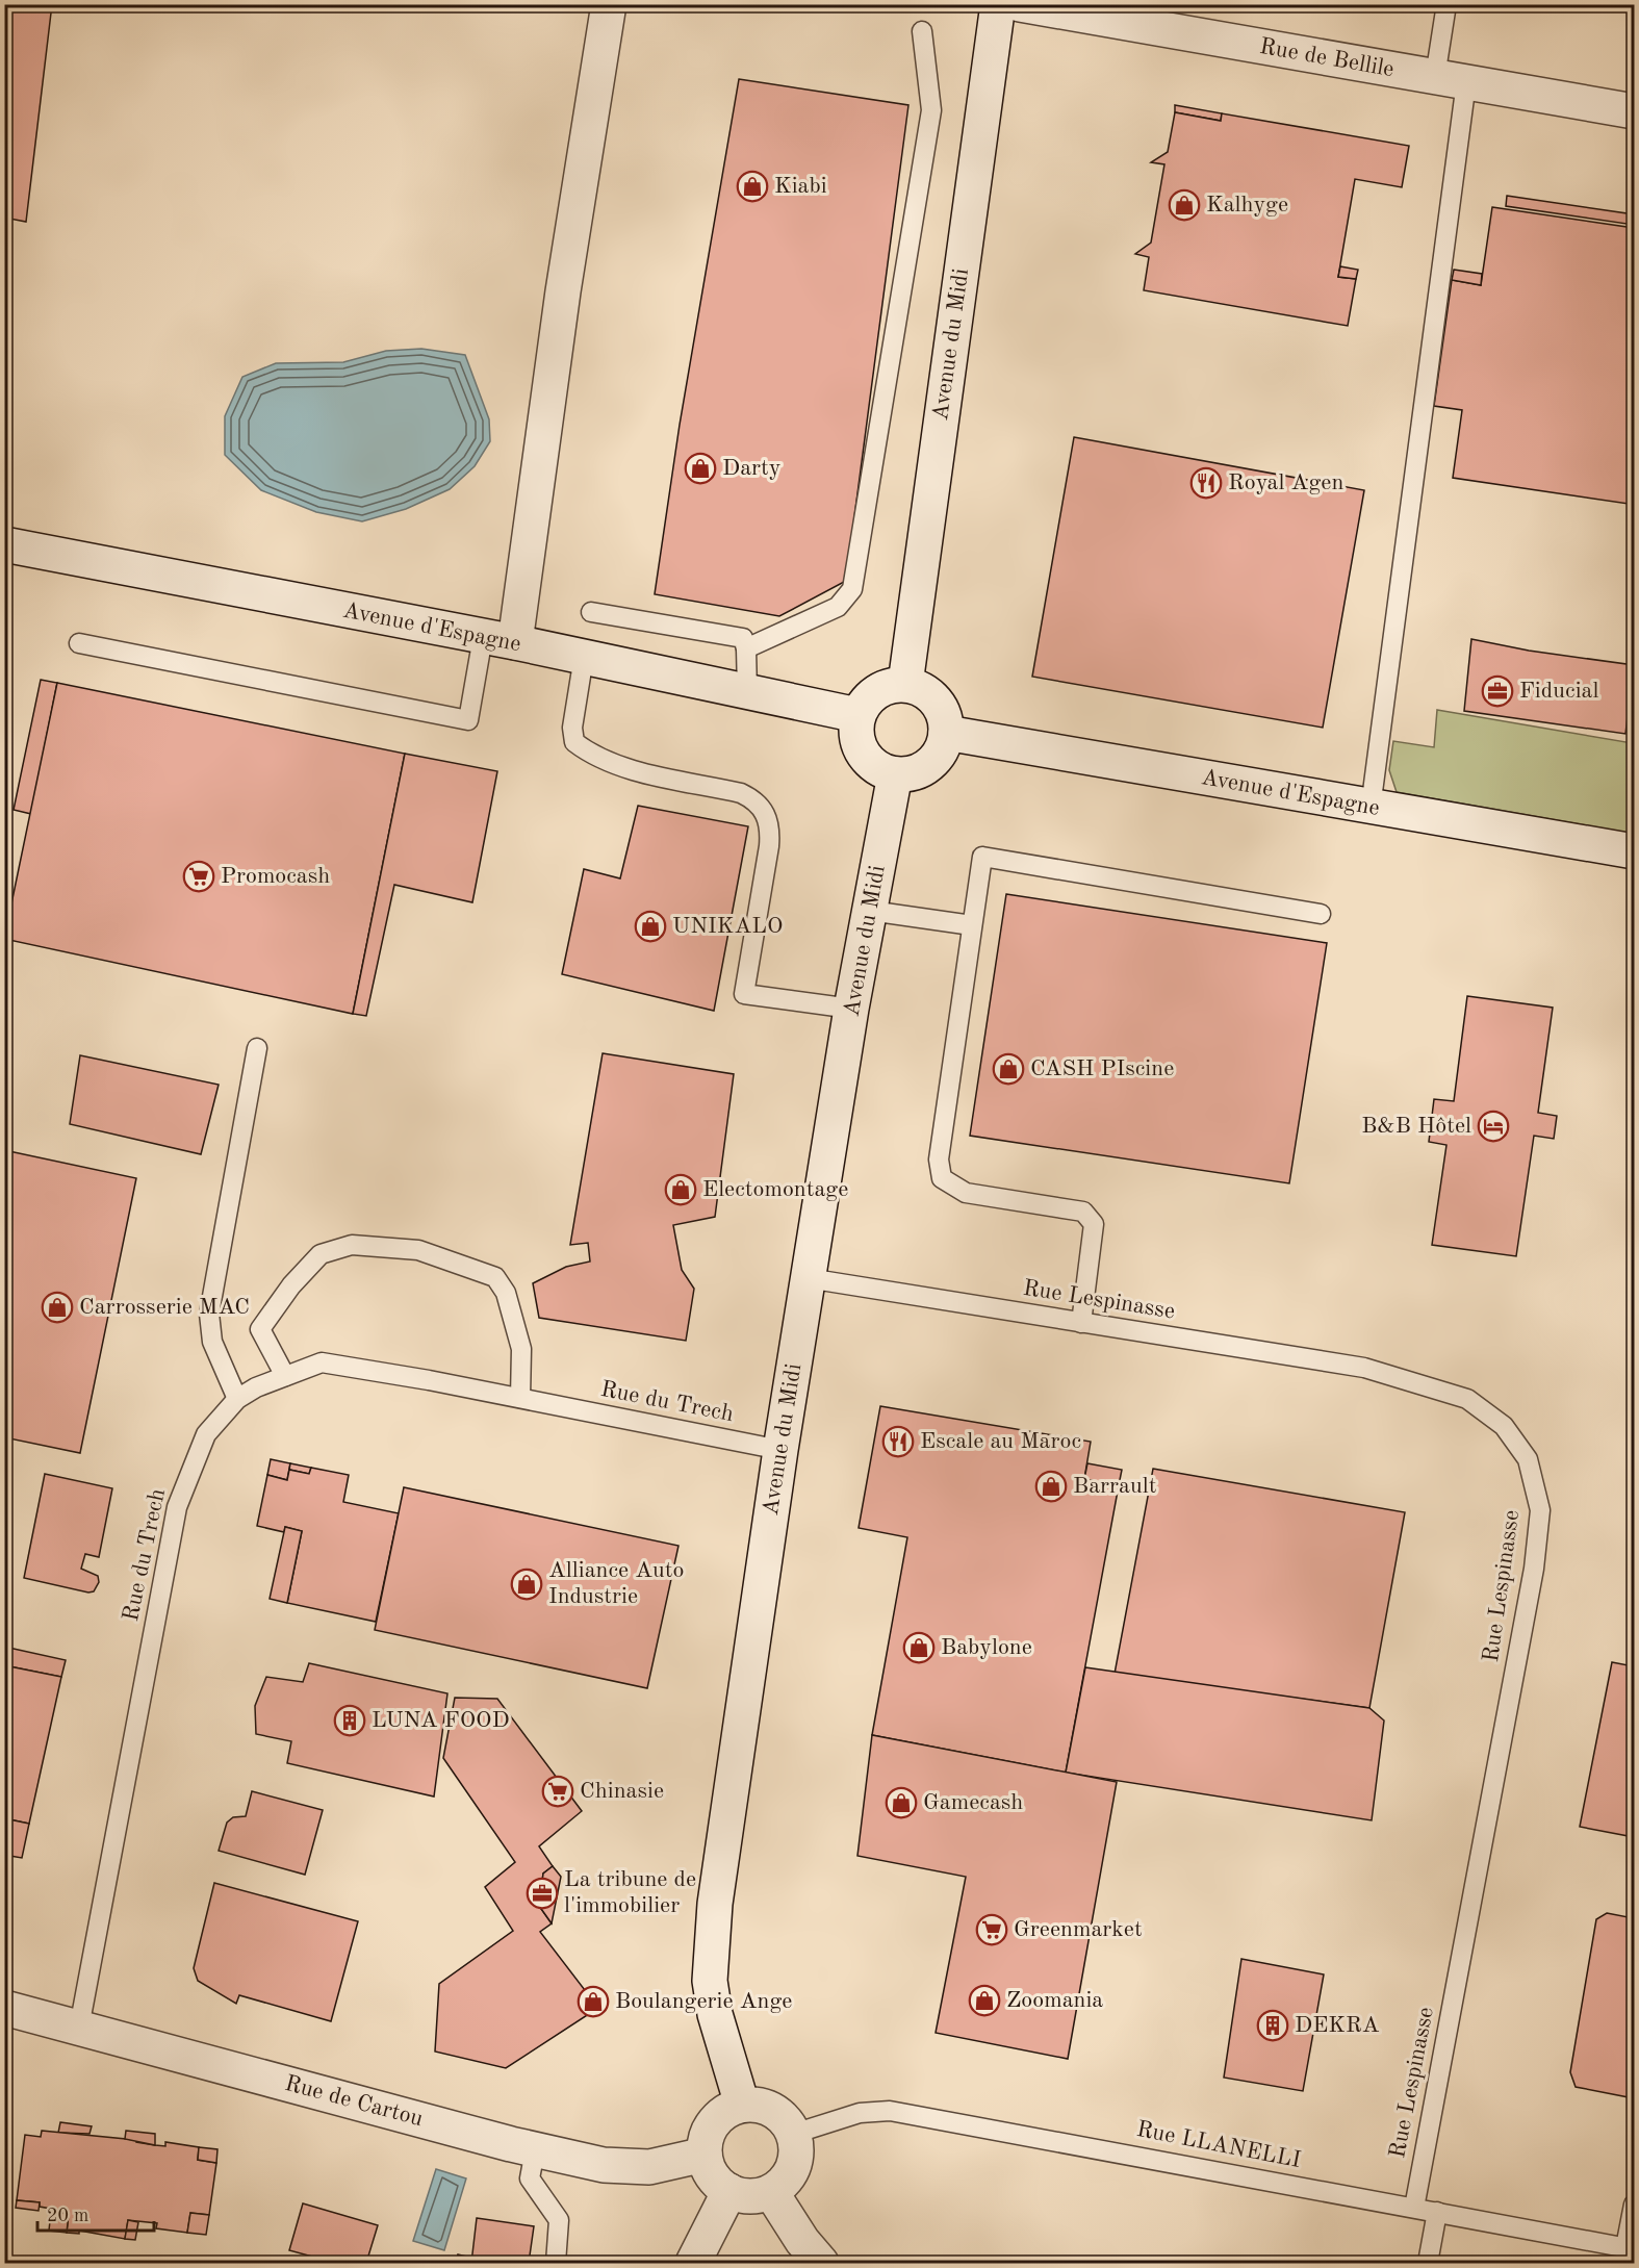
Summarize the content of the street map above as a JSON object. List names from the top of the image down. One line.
{"streets":{"street":["Rue de Bellile","Avenue du Midi","Avenue d'Espagne","Rue de Cartou"],"lane":["Rue Lespinasse","Rue du Trech","Rue LLANELLI"]},"crossings":[["Avenue du Midi","Avenue d'Espagne"],["Avenue du Midi","Rue Lespinasse"],["Avenue du Midi","Rue du Trech"],["Avenue du Midi","Rue de Cartou"],["Avenue du Midi","Rue LLANELLI"],["Rue Lespinasse","Rue LLANELLI"],["Rue du Trech","Rue de Cartou"],["Rue de Cartou","Rue LLANELLI"]],"places":{"shop":["Kiabi","Kalhyge","Darty","UNIKALO","CASH PIscine","Electomontage","Carrosserie MAC","Barrault","Alliance Auto Industrie","Babylone","Gamecash","Zoomania","Boulangerie Ange"],"restaurant":["Royal Agen","Escale au Maroc"],"office":["Fiducial","La tribune de l'immobilier"],"supermarket":["Promocash","Chinasie","Greenmarket"],"hotel":["B&B Hôtel"],"building":["LUNA FOOD","DEKRA"]},"scale_bar":"20 m"}
